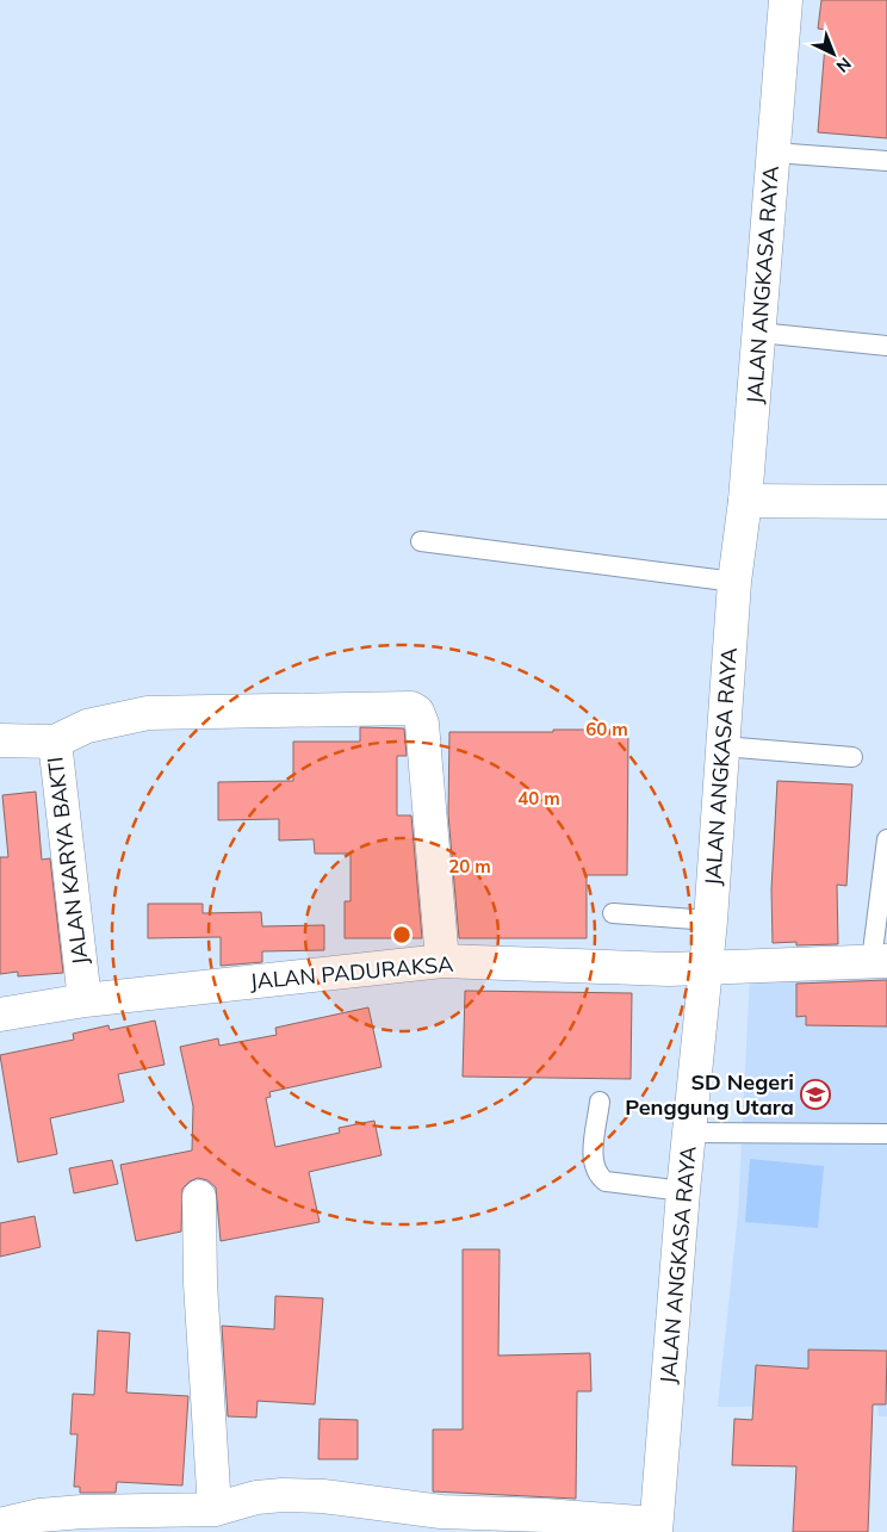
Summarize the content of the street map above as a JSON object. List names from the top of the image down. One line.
{"streets":{"street":["JALAN ANGKASA RAYA","JALAN KARYA BAKTI","JALAN PADURAKSA"]},"crossings":[["JALAN ANGKASA RAYA","JALAN PADURAKSA"],["JALAN KARYA BAKTI","JALAN PADURAKSA"]],"places":{"school or university":["SD Negeri Penggung Utara"]},"north":"bottom right","rings":["60 m","40 m","20 m"]}
